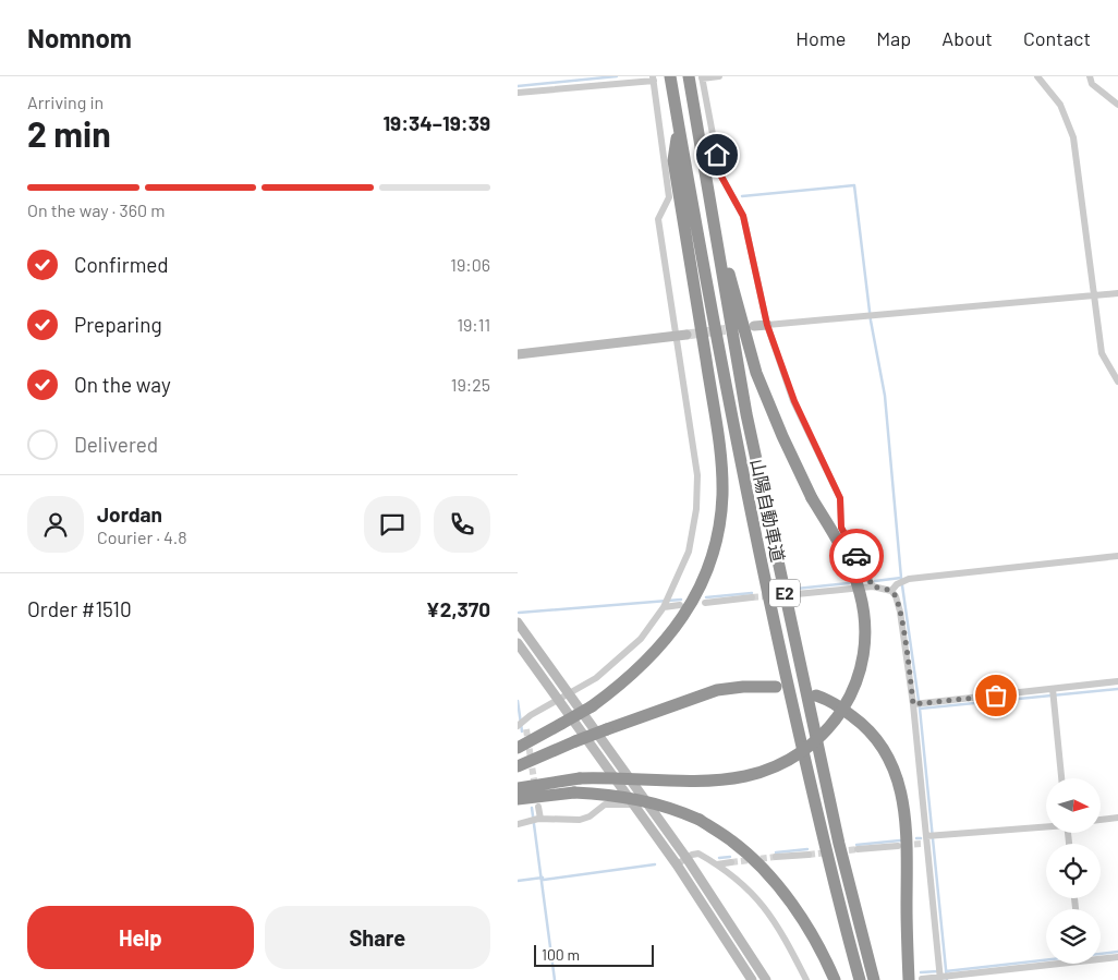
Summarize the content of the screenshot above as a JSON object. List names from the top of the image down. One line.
{"streets":{"highway":["山陽自動車道","E2"]},"scale_bar":"100 m","north":"right","page":{"header":"Nomnom","nav":["Home","Map","About","Contact"],"heading":["2 min","Arriving in","19:34–19:39"],"panel":["Jordan","Courier · 4.8","Order #1510","¥2,370"],"bar":"On the way · 360 m","list":[["Confirmed","19:06"],["Preparing","19:11"],["On the way","19:25"],"Delivered"],"buttons":["Help","Share"],"scale":"100 m"}}
